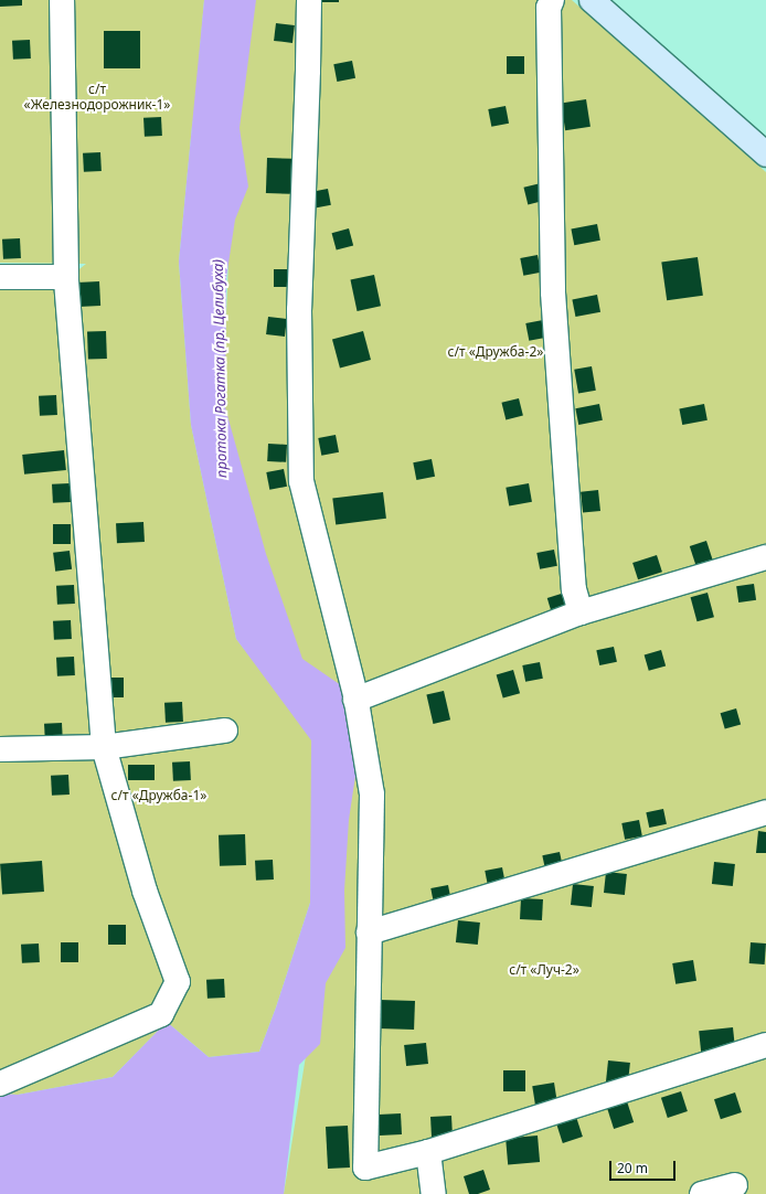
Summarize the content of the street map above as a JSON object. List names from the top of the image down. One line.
{"water":["протока Рогатка (пр. Целибуха)"],"parks":["с/т «Железнодорожник-1»","с/т «Дружба-2»","с/т «Дружба-1»","с/т «Луч-2»"],"scale_bar":"20 m"}
